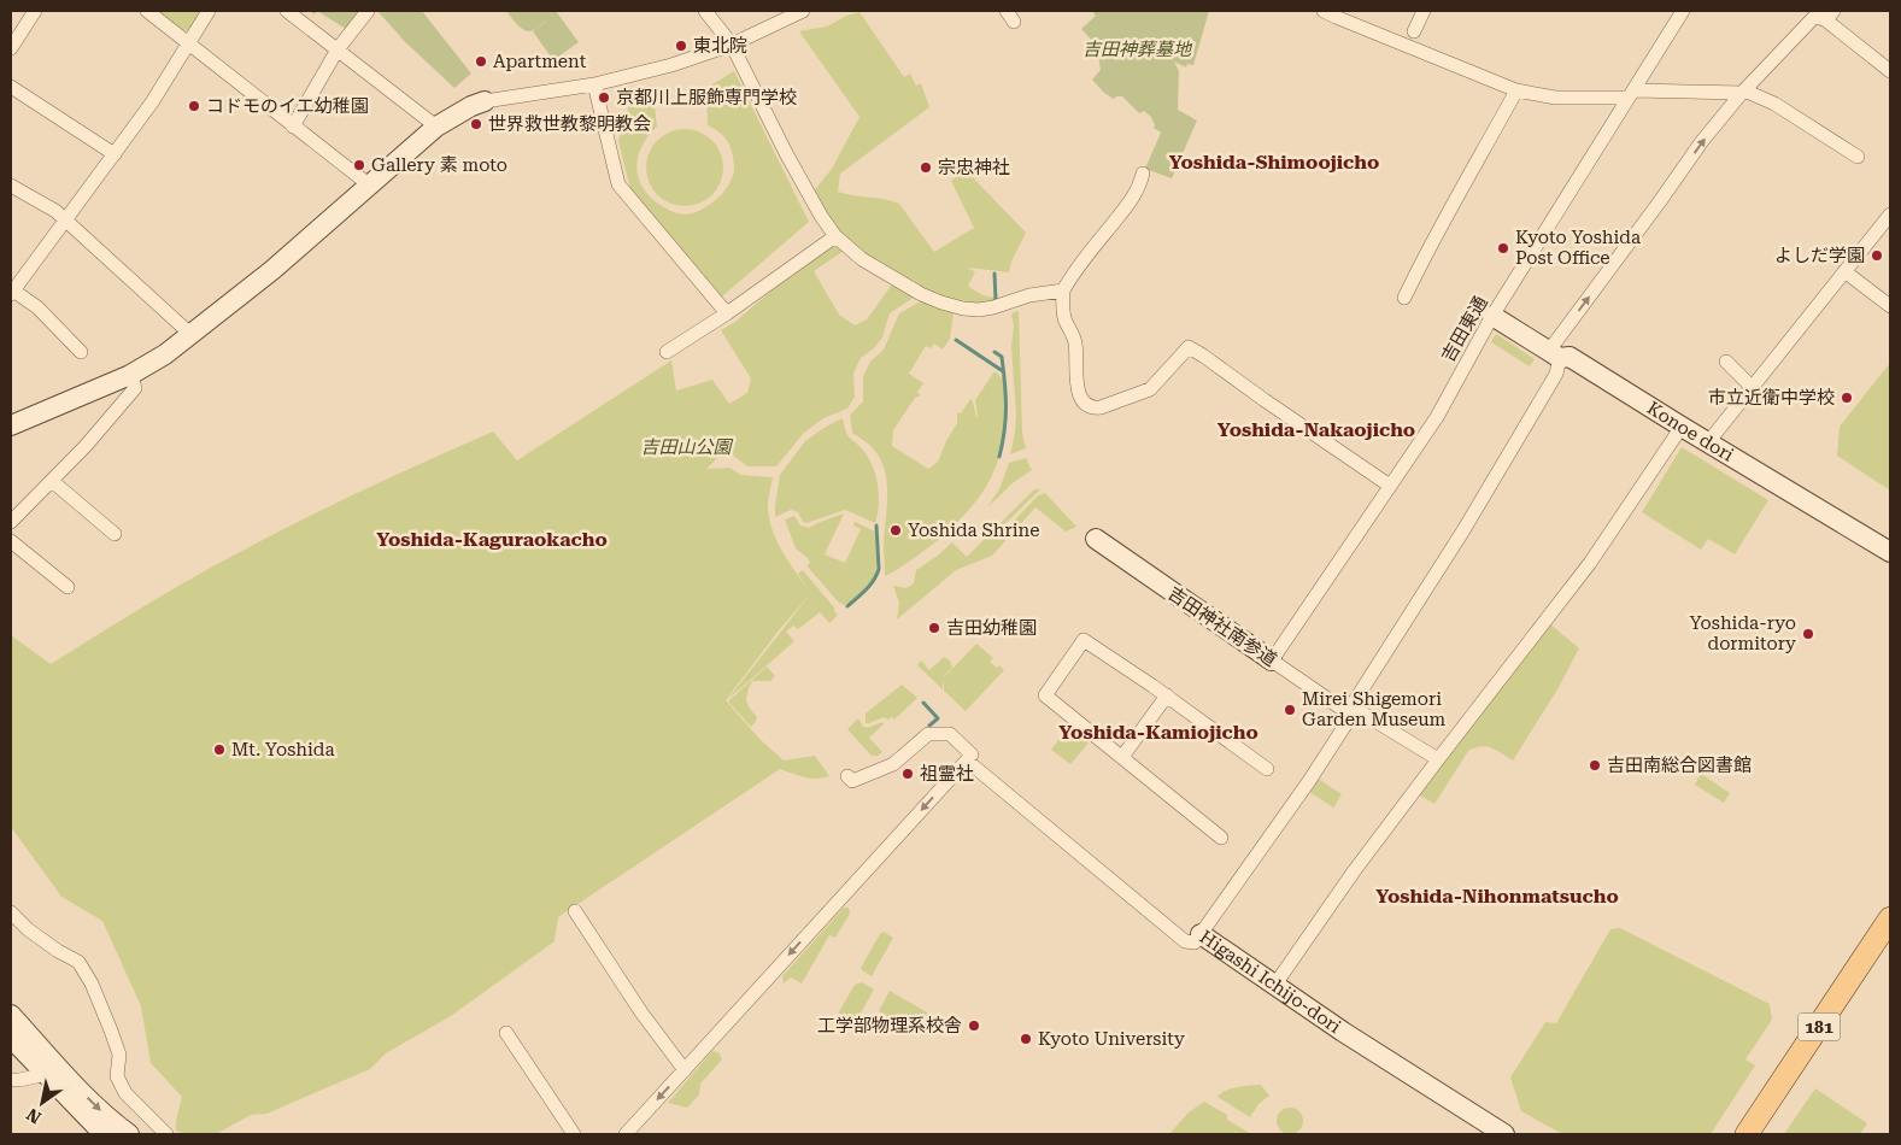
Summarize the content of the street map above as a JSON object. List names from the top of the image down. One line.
{"streets":{"main road":["181"],"street":["吉田東通","Konoe dori","吉田神社南参道","Higashi Ichijo-dori"]},"crossings":[["吉田東通","Konoe dori"],["吉田東通","吉田神社南参道"]],"districts":["Yoshida-Shimoojicho","Yoshida-Nakaojicho","Yoshida-Kaguraokacho","Yoshida-Kamiojicho","Yoshida-Nihonmatsucho"],"parks":["吉田神葬墓地","吉田山公園"],"places":["東北院","Apartment","京都川上服飾専門学校","コドモのイエ幼稚園","世界救世教黎明教会","Gallery 素 moto","宗忠神社","Kyoto Yoshida Post Office","よしだ学園","市立近衛中学校","Yoshida Shrine","吉田幼稚園","Yoshida-ryo dormitory","Mirei Shigemori Garden Museum","Mt. Yoshida","吉田南総合図書館","祖霊社","工学部物理系校舎","Kyoto University"],"north":"bottom left"}
